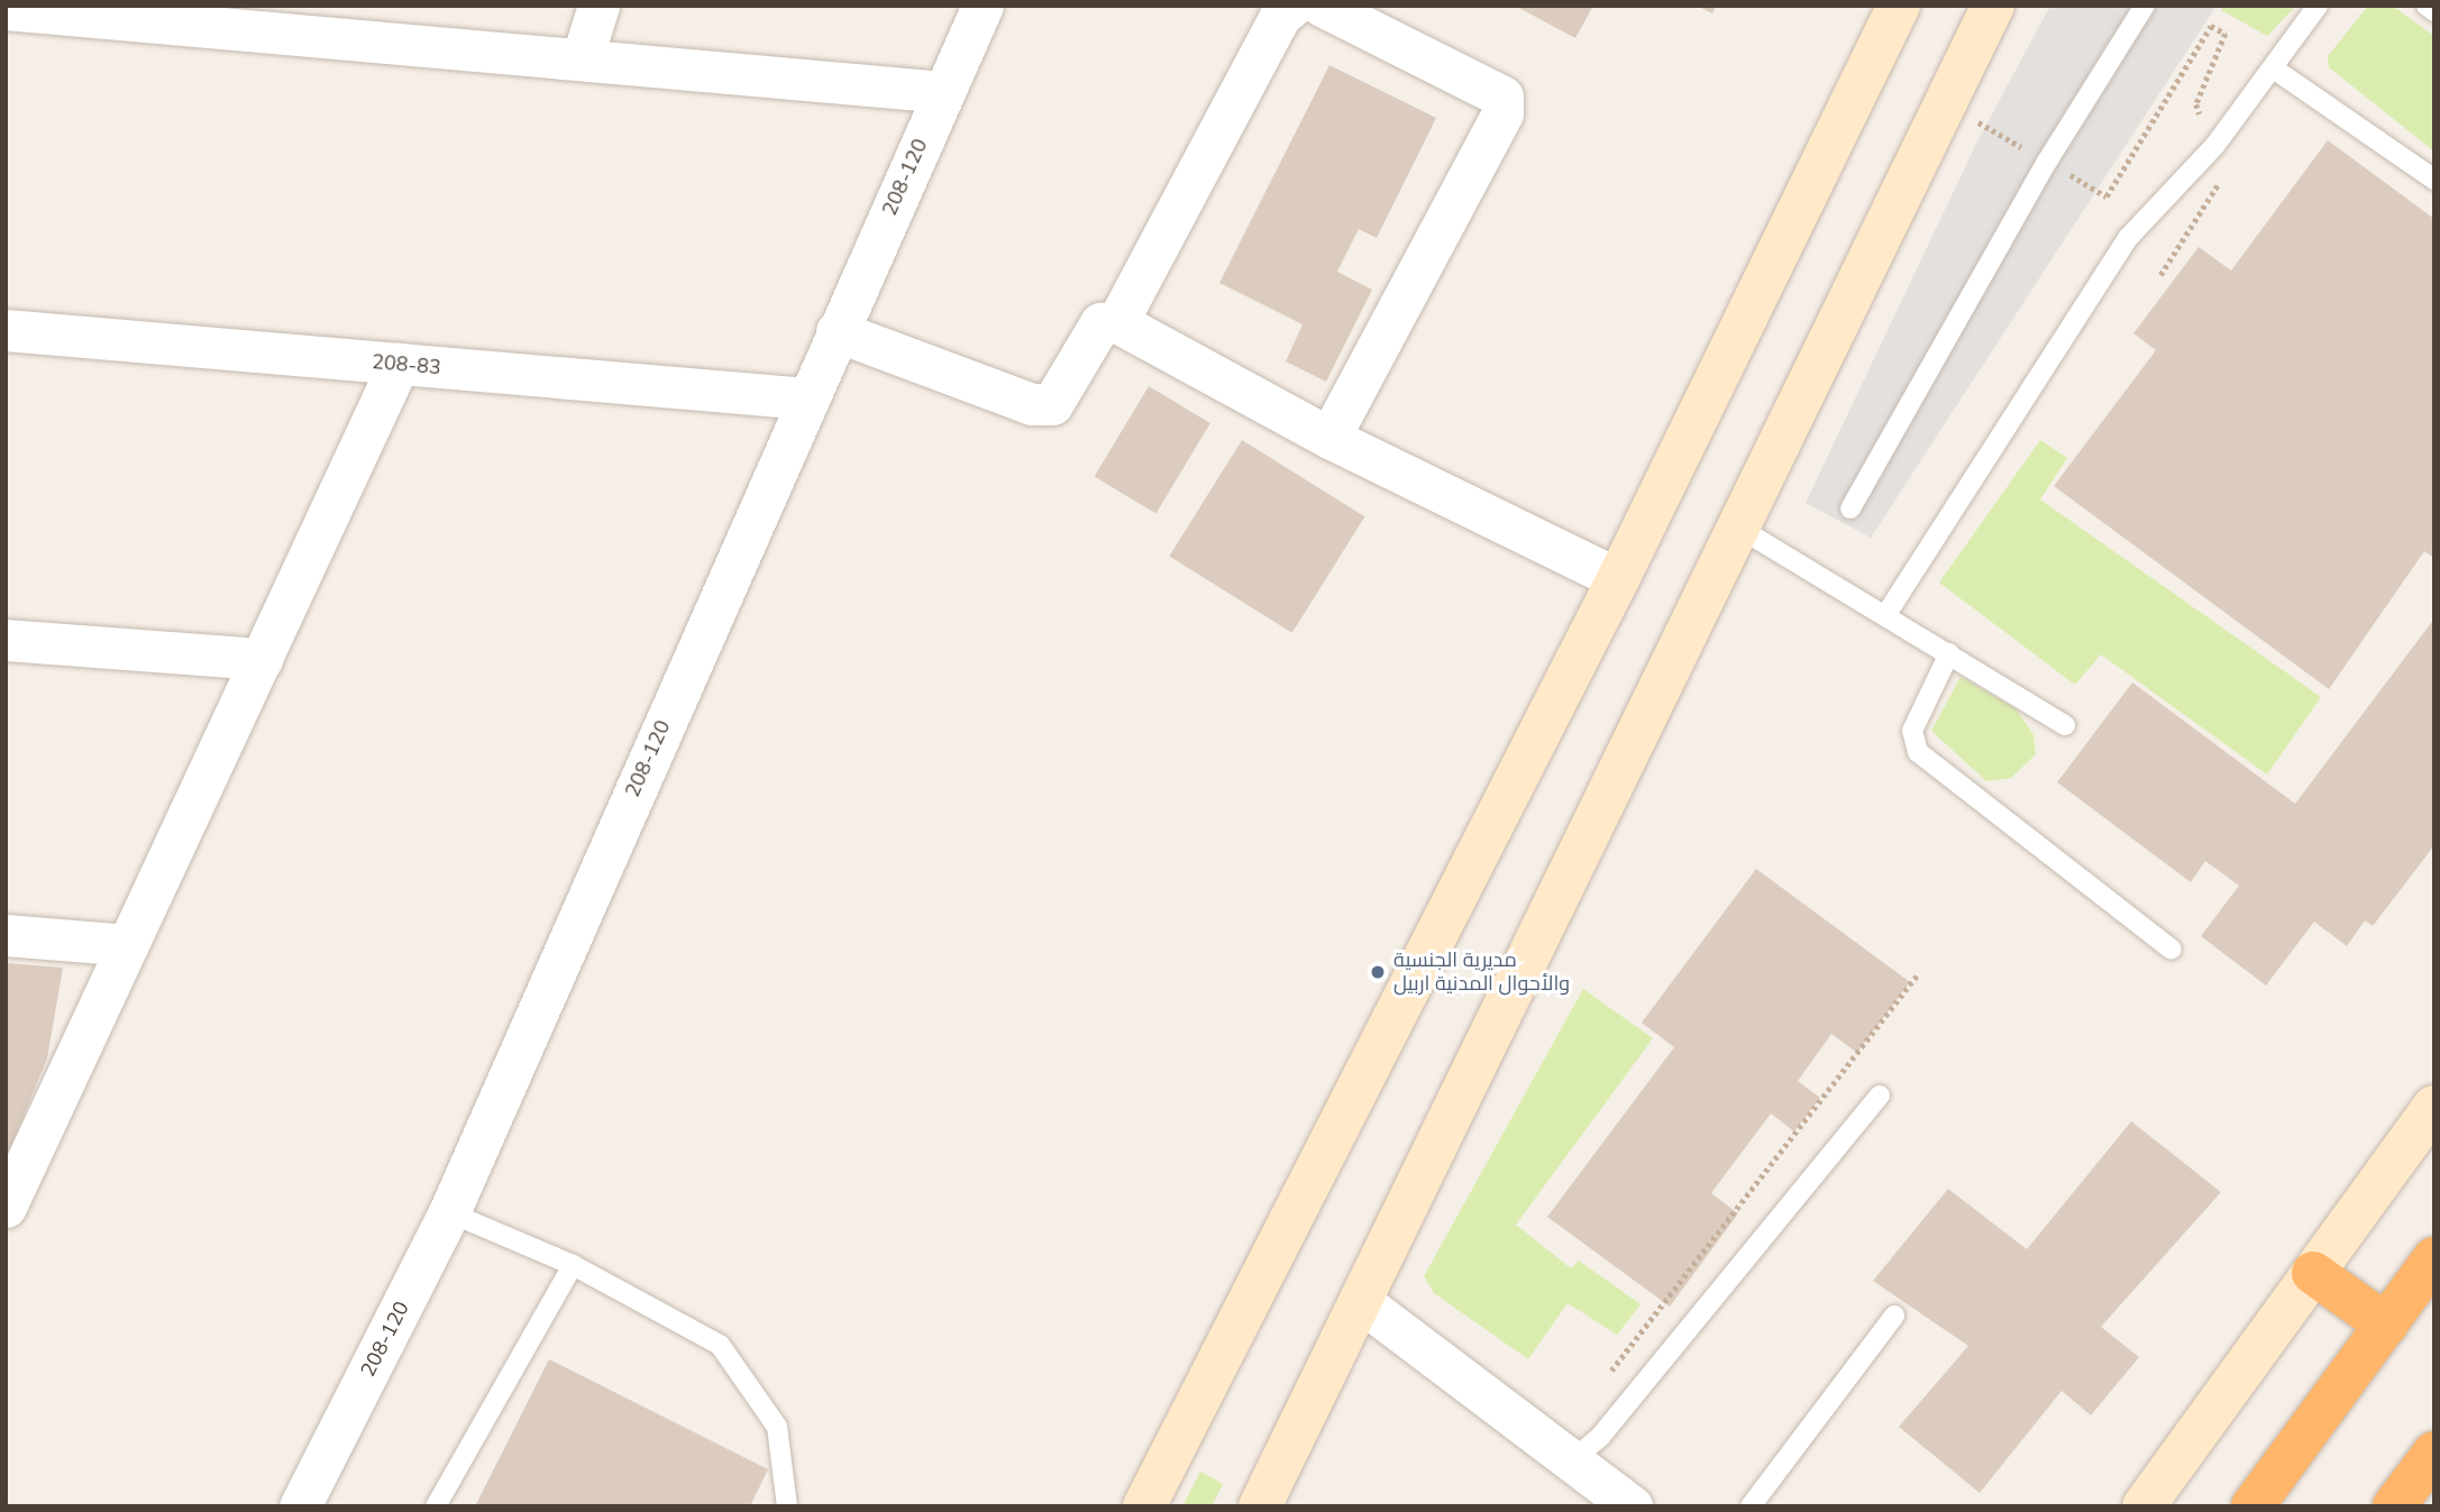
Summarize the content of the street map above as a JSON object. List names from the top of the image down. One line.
{"streets":{"street":["208-120","208-83"]},"crossings":[["208-120","208-83"]],"places":["مديرية الجنسية والأحوال المدنية اربيل"]}
